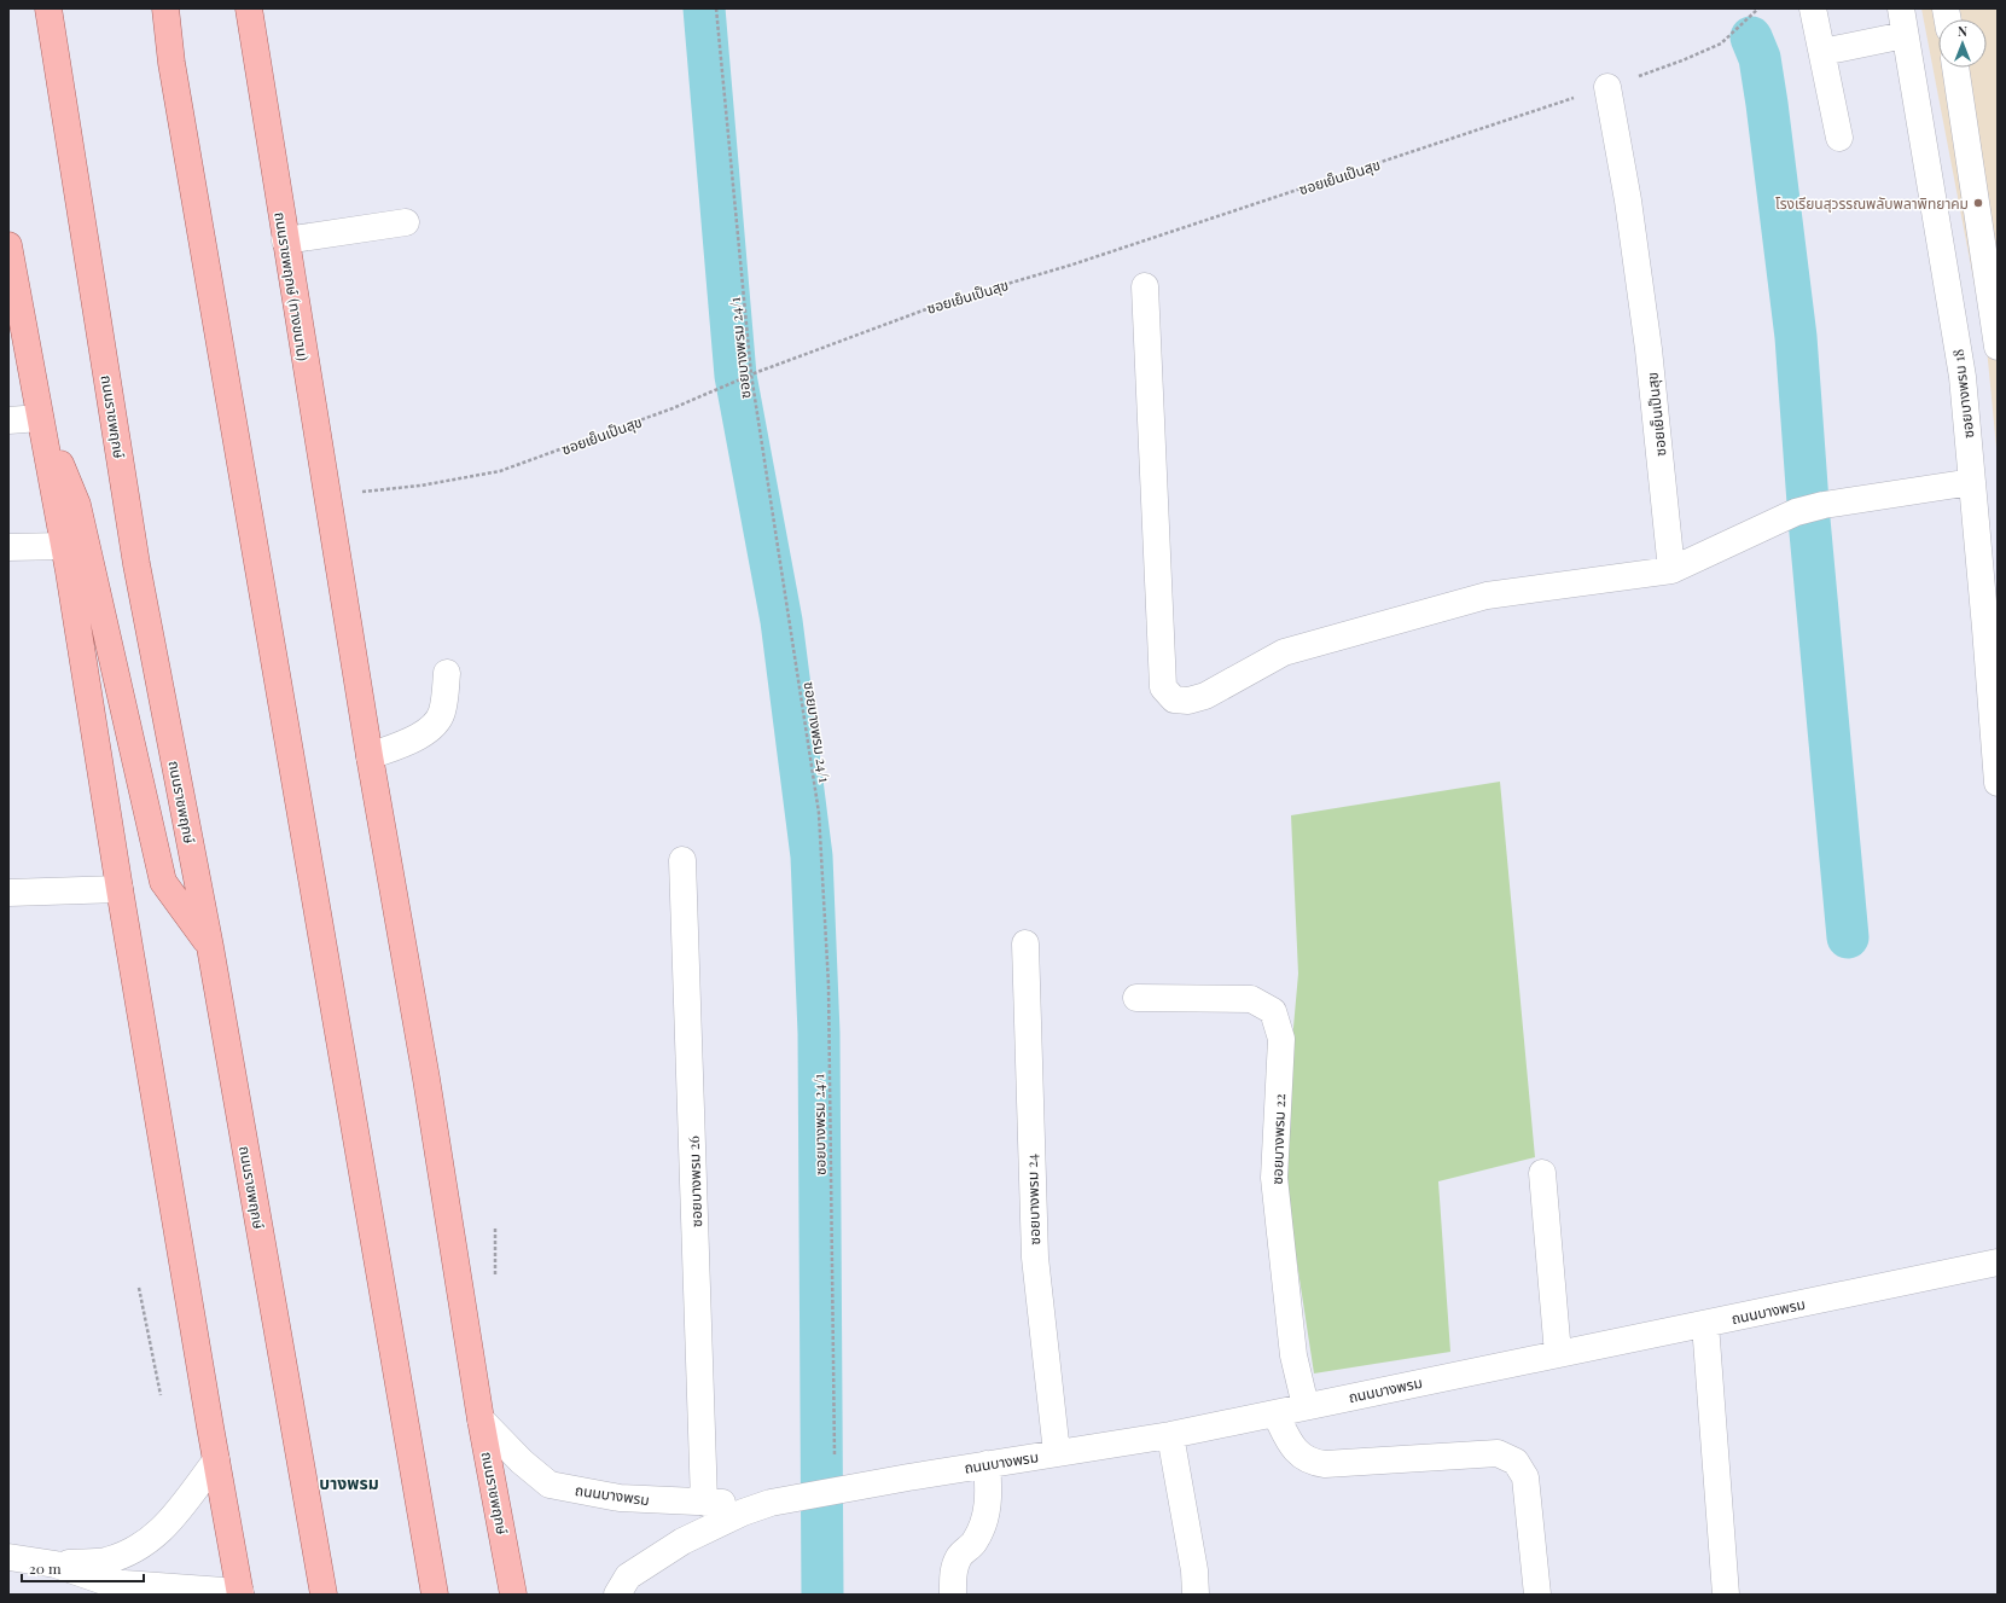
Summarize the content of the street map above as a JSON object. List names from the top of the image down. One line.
{"streets":{"main road":["ถนนราชพฤกษ์ (ทางขนาน)","ถนนราชพฤกษ์"],"street":["ซอยเย็นเป็นสุข","ซอยบางพรม 18","ซอยบางพรม 22","ซอยบางพรม 26","ซอยบางพรม 24","ถนนบางพรม"],"path":["ซอยบางพรม 24/1"]},"crossings":[["ซอยเย็นเป็นสุข","ถนนราชพฤกษ์ (ทางขนาน)"],["ซอยเย็นเป็นสุข","ซอยบางพรม 24/1"],["ถนนราชพฤกษ์ (ทางขนาน)","ถนนราชพฤกษ์"],["ถนนราชพฤกษ์","ถนนบางพรม"],["ซอยบางพรม 22","ถนนบางพรม"],["ซอยบางพรม 26","ถนนบางพรม"],["ซอยบางพรม 24","ถนนบางพรม"]],"districts":["บางพรม"],"places":["โรงเรียนสุวรรณพลับพลาพิทยาคม"],"scale_bar":"20 m","north":"top"}
